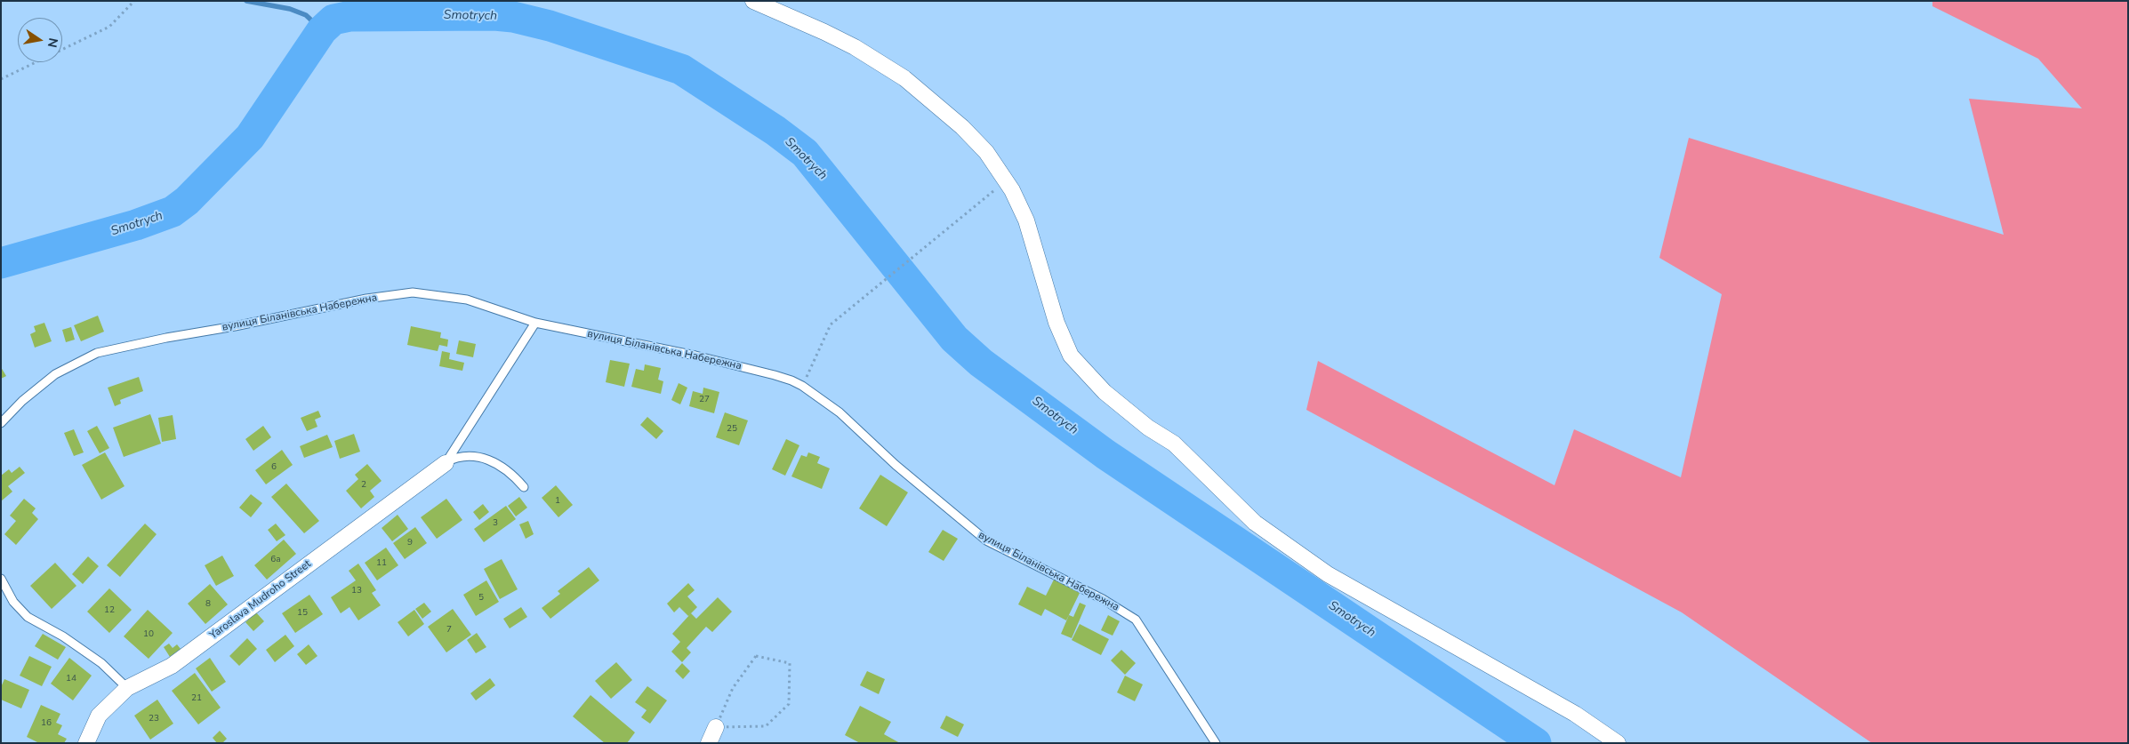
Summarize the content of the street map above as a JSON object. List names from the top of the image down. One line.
{"streets":{"street":["Yaroslava Mudroho Street"],"lane":["вулиця Біланівська Набережна"]},"water":["Smotrych"],"house_numbers":["27","25","6","2","1","3","9","6а","11","13","5","8","12","15","7","10","14","21","23","16"],"north":"right"}
